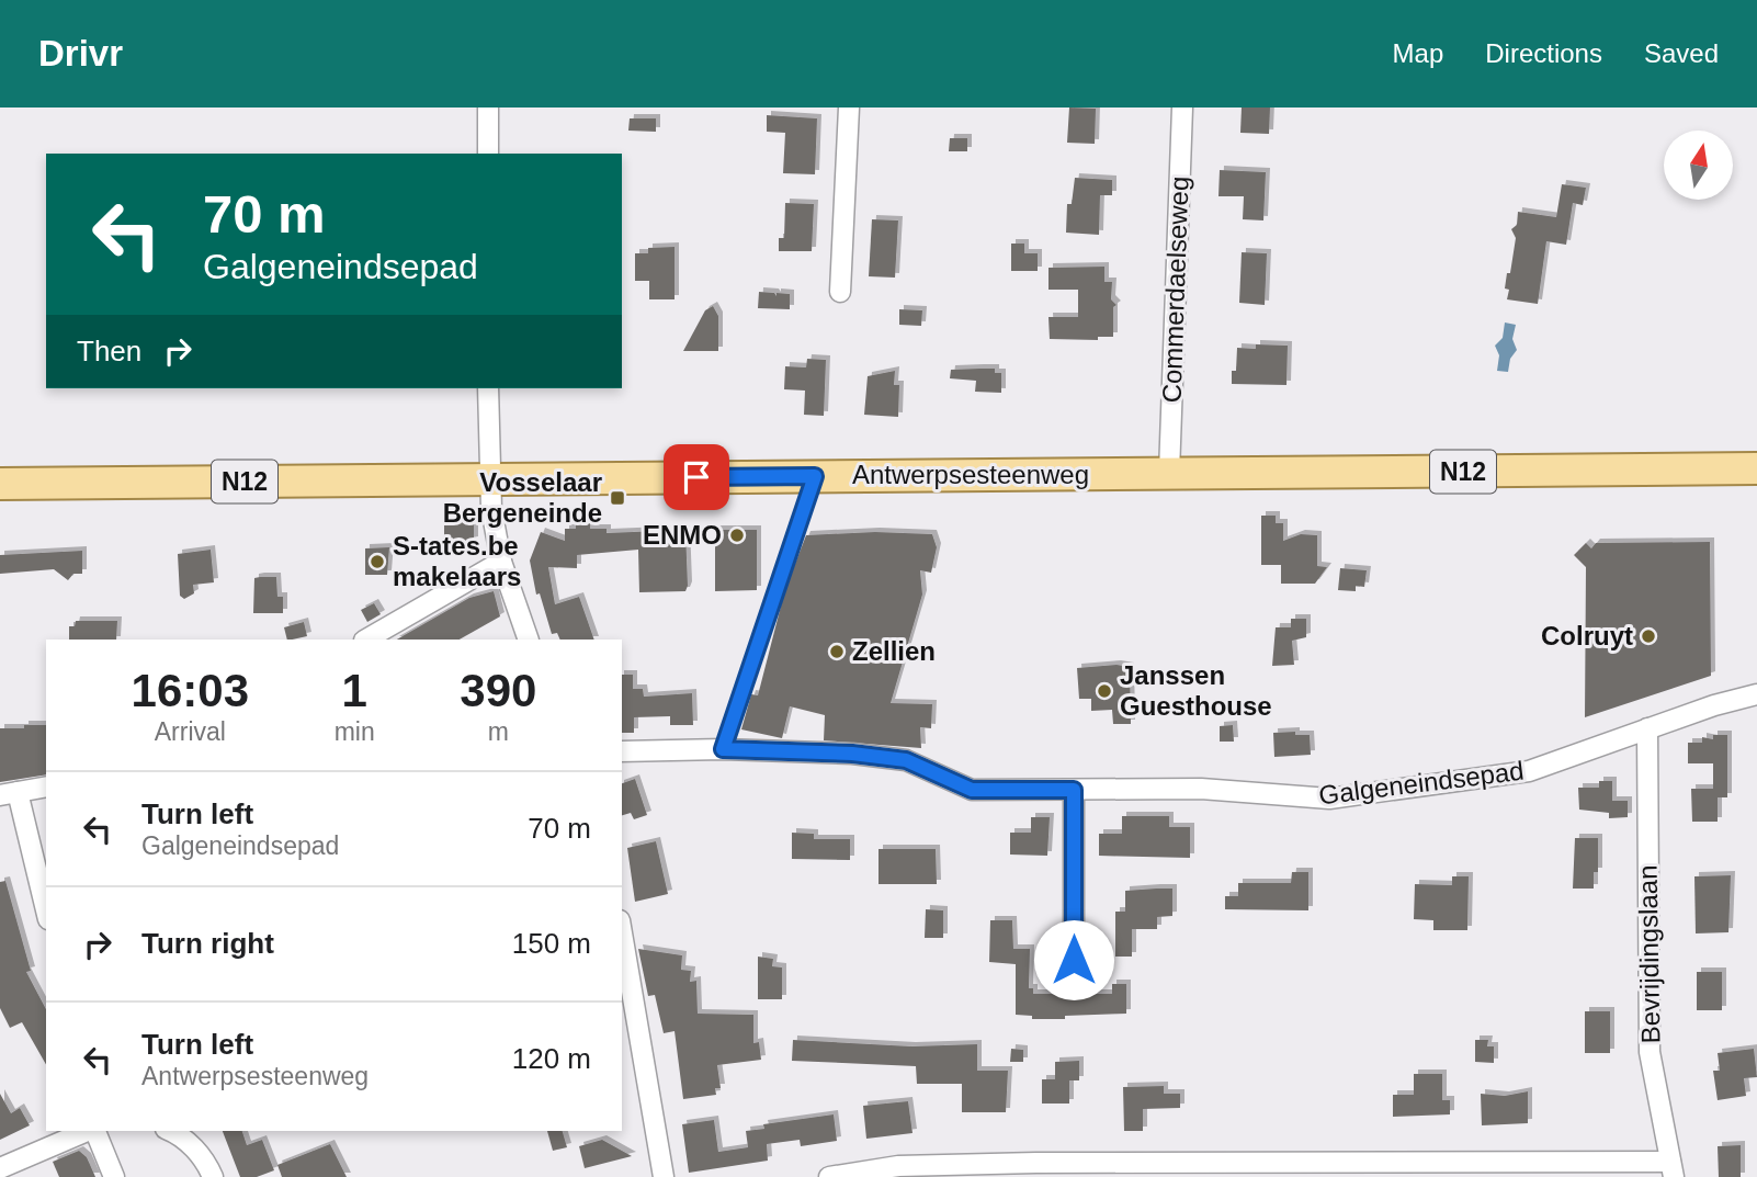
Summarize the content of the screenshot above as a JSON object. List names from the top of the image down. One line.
{"streets":{"main road":["N12","Antwerpsesteenweg"],"street":["Commerdaelseweg","Galgeneindsepad","Bevrijdingslaan"]},"crossings":[["Commerdaelseweg","Antwerpsesteenweg"],["Galgeneindsepad","Bevrijdingslaan"]],"places":{"transit":["Vosselaar Bergeneinde"],"other":["ENMO","S-tates.be makelaars","Colruyt","Zellien","Janssen Guesthouse"]},"north":"top","page":{"header":"Drivr","nav":["Map","Directions","Saved"],"turn":["70 m","Galgeneindsepad"],"then":"Then","eta":["16:03","Arrival","1","min","390","m"],"list":[{"name":"Turn left","note":"Galgeneindsepad","value":"70 m"},{"name":"Turn right","value":"150 m"},{"name":"Turn left","note":"Antwerpsesteenweg","value":"120 m"}]}}
